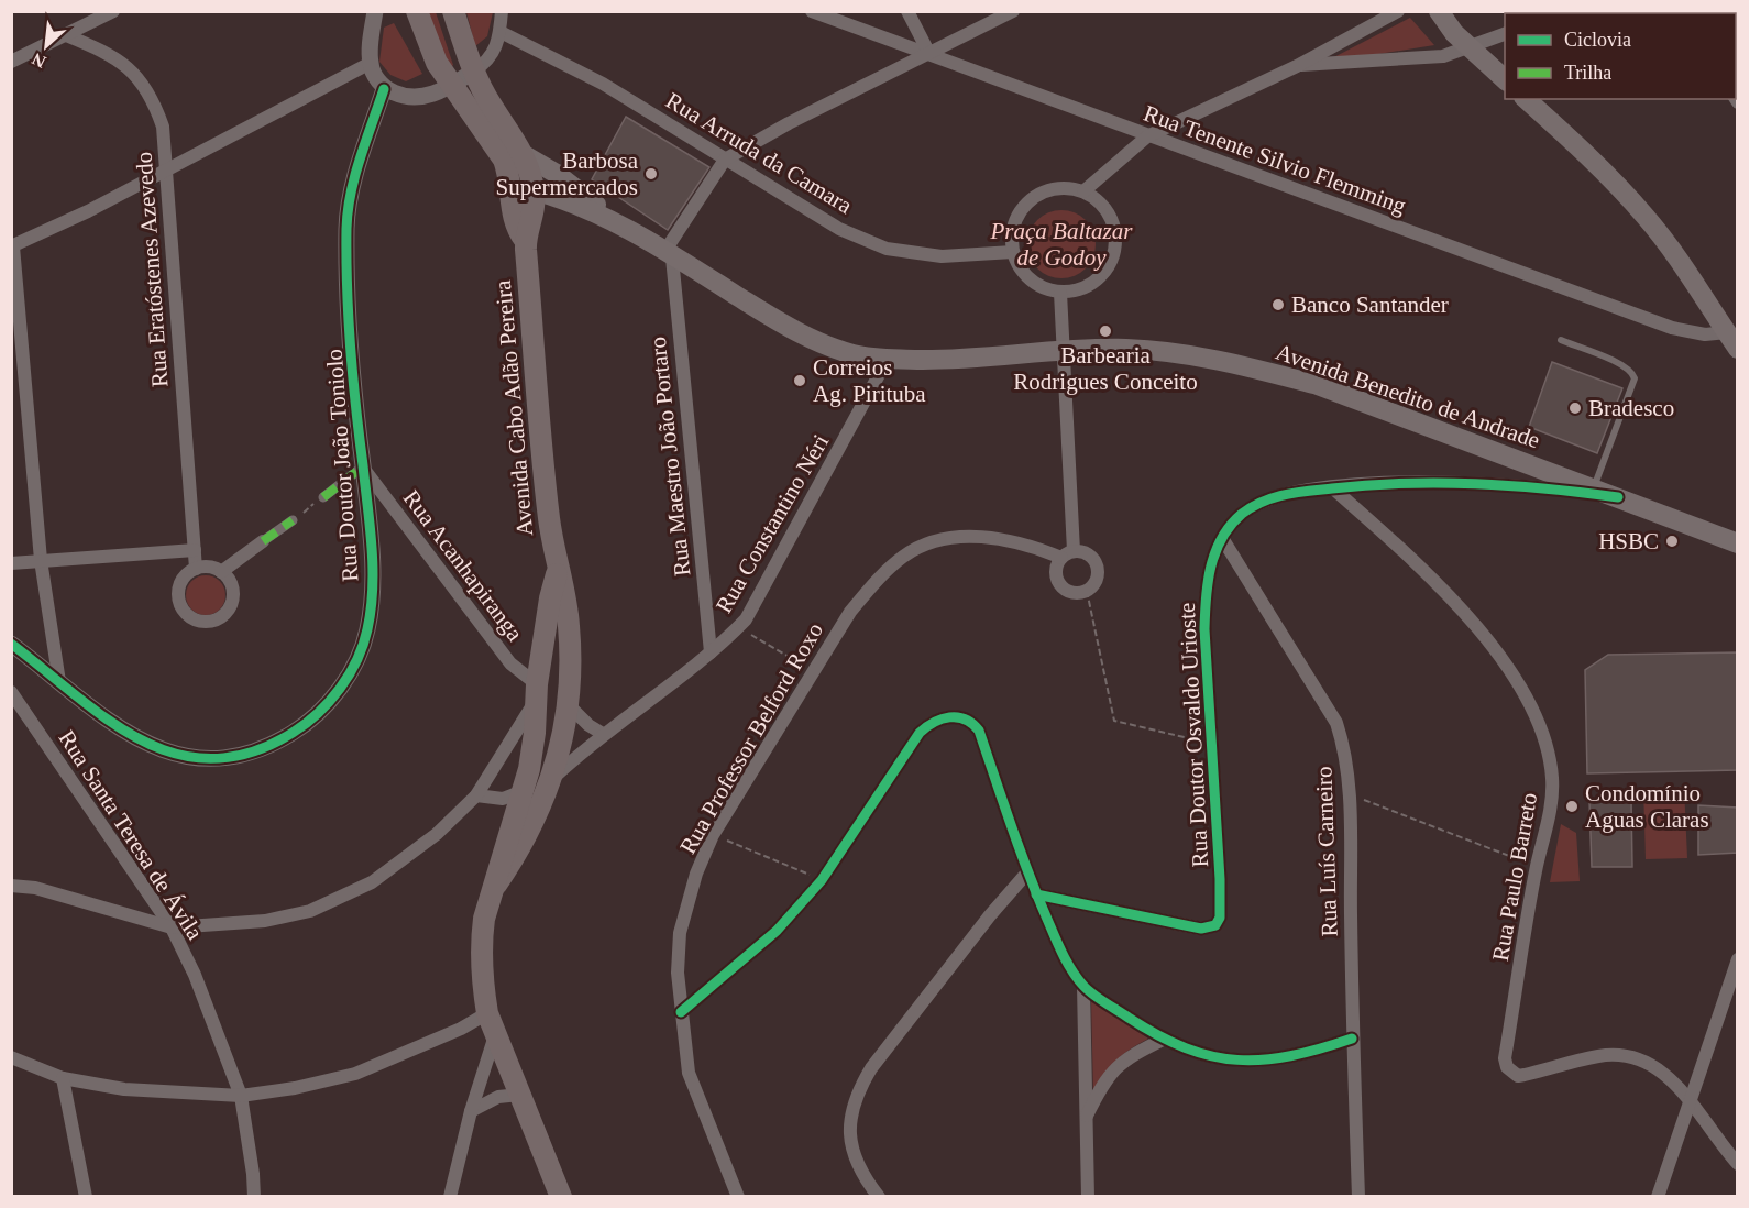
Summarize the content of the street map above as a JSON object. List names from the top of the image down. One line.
{"streets":{"main road":["Avenida Benedito de Andrade","Avenida Cabo Adão Pereira"],"street":["Rua Arruda da Camara","Rua Tenente Silvio Flemming","Rua Eratóstenes Azevedo","Rua Maestro João Portaro","Rua Doutor João Toniolo","Rua Constantino Néri","Rua Acanhapiranga","Rua Doutor Osvaldo Urioste","Rua Professor Belford Roxo","Rua Santa Teresa de Ávila","Rua Luís Carneiro","Rua Paulo Barreto"]},"crossings":[["Avenida Benedito de Andrade","Avenida Cabo Adão Pereira"],["Avenida Benedito de Andrade","Rua Maestro João Portaro"],["Avenida Benedito de Andrade","Rua Constantino Néri"],["Avenida Benedito de Andrade","Rua Doutor Osvaldo Urioste"],["Avenida Cabo Adão Pereira","Rua Constantino Néri"],["Avenida Cabo Adão Pereira","Rua Acanhapiranga"],["Rua Maestro João Portaro","Rua Constantino Néri"],["Rua Doutor João Toniolo","Rua Acanhapiranga"],["Rua Doutor Osvaldo Urioste","Rua Luís Carneiro"],["Rua Doutor Osvaldo Urioste","Rua Paulo Barreto"]],"parks":["Praça Baltazar de Godoy"],"places":["Barbosa Supermercados","Banco Santander","Barbearia Rodrigues Conceito","Correios Ag. Pirituba","Bradesco","HSBC","Condomínio Aguas Claras"],"legend":["Ciclovia","Trilha"],"north":"bottom left"}
